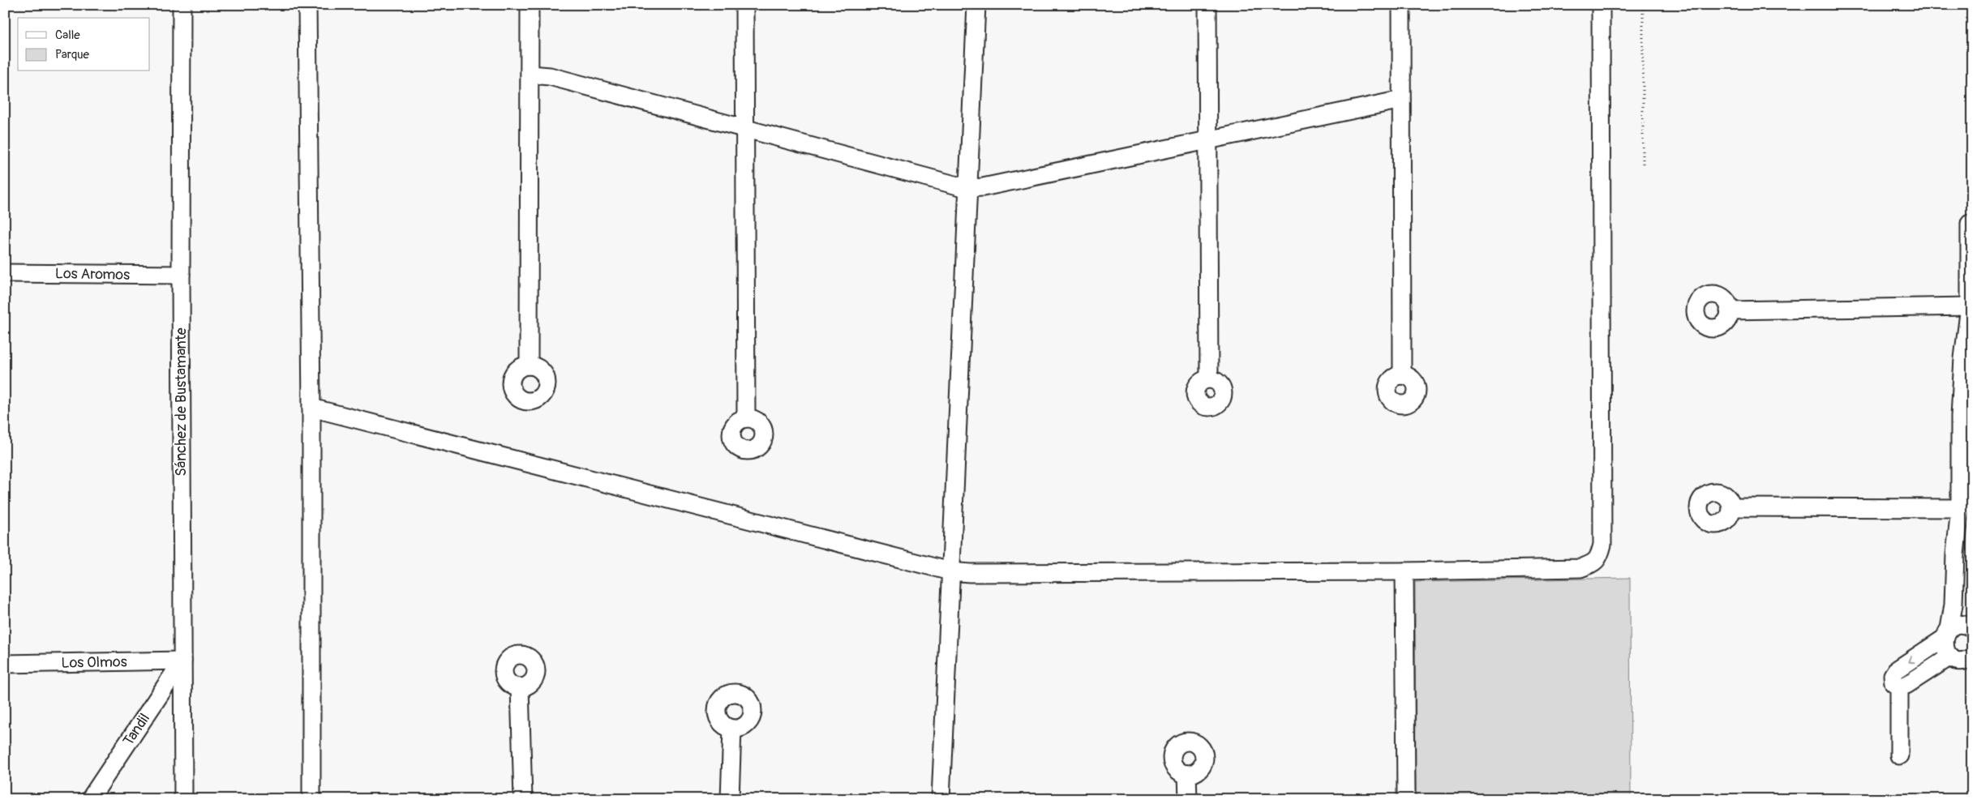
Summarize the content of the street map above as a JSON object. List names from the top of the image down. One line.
{"streets":{"street":["Los Aromos","Sánchez de Bustamante","Los Olmos","Tandil"]},"crossings":[["Los Aromos","Sánchez de Bustamante"],["Sánchez de Bustamante","Los Olmos"],["Sánchez de Bustamante","Tandil"],["Los Olmos","Tandil"]],"legend":["Calle","Parque"]}
